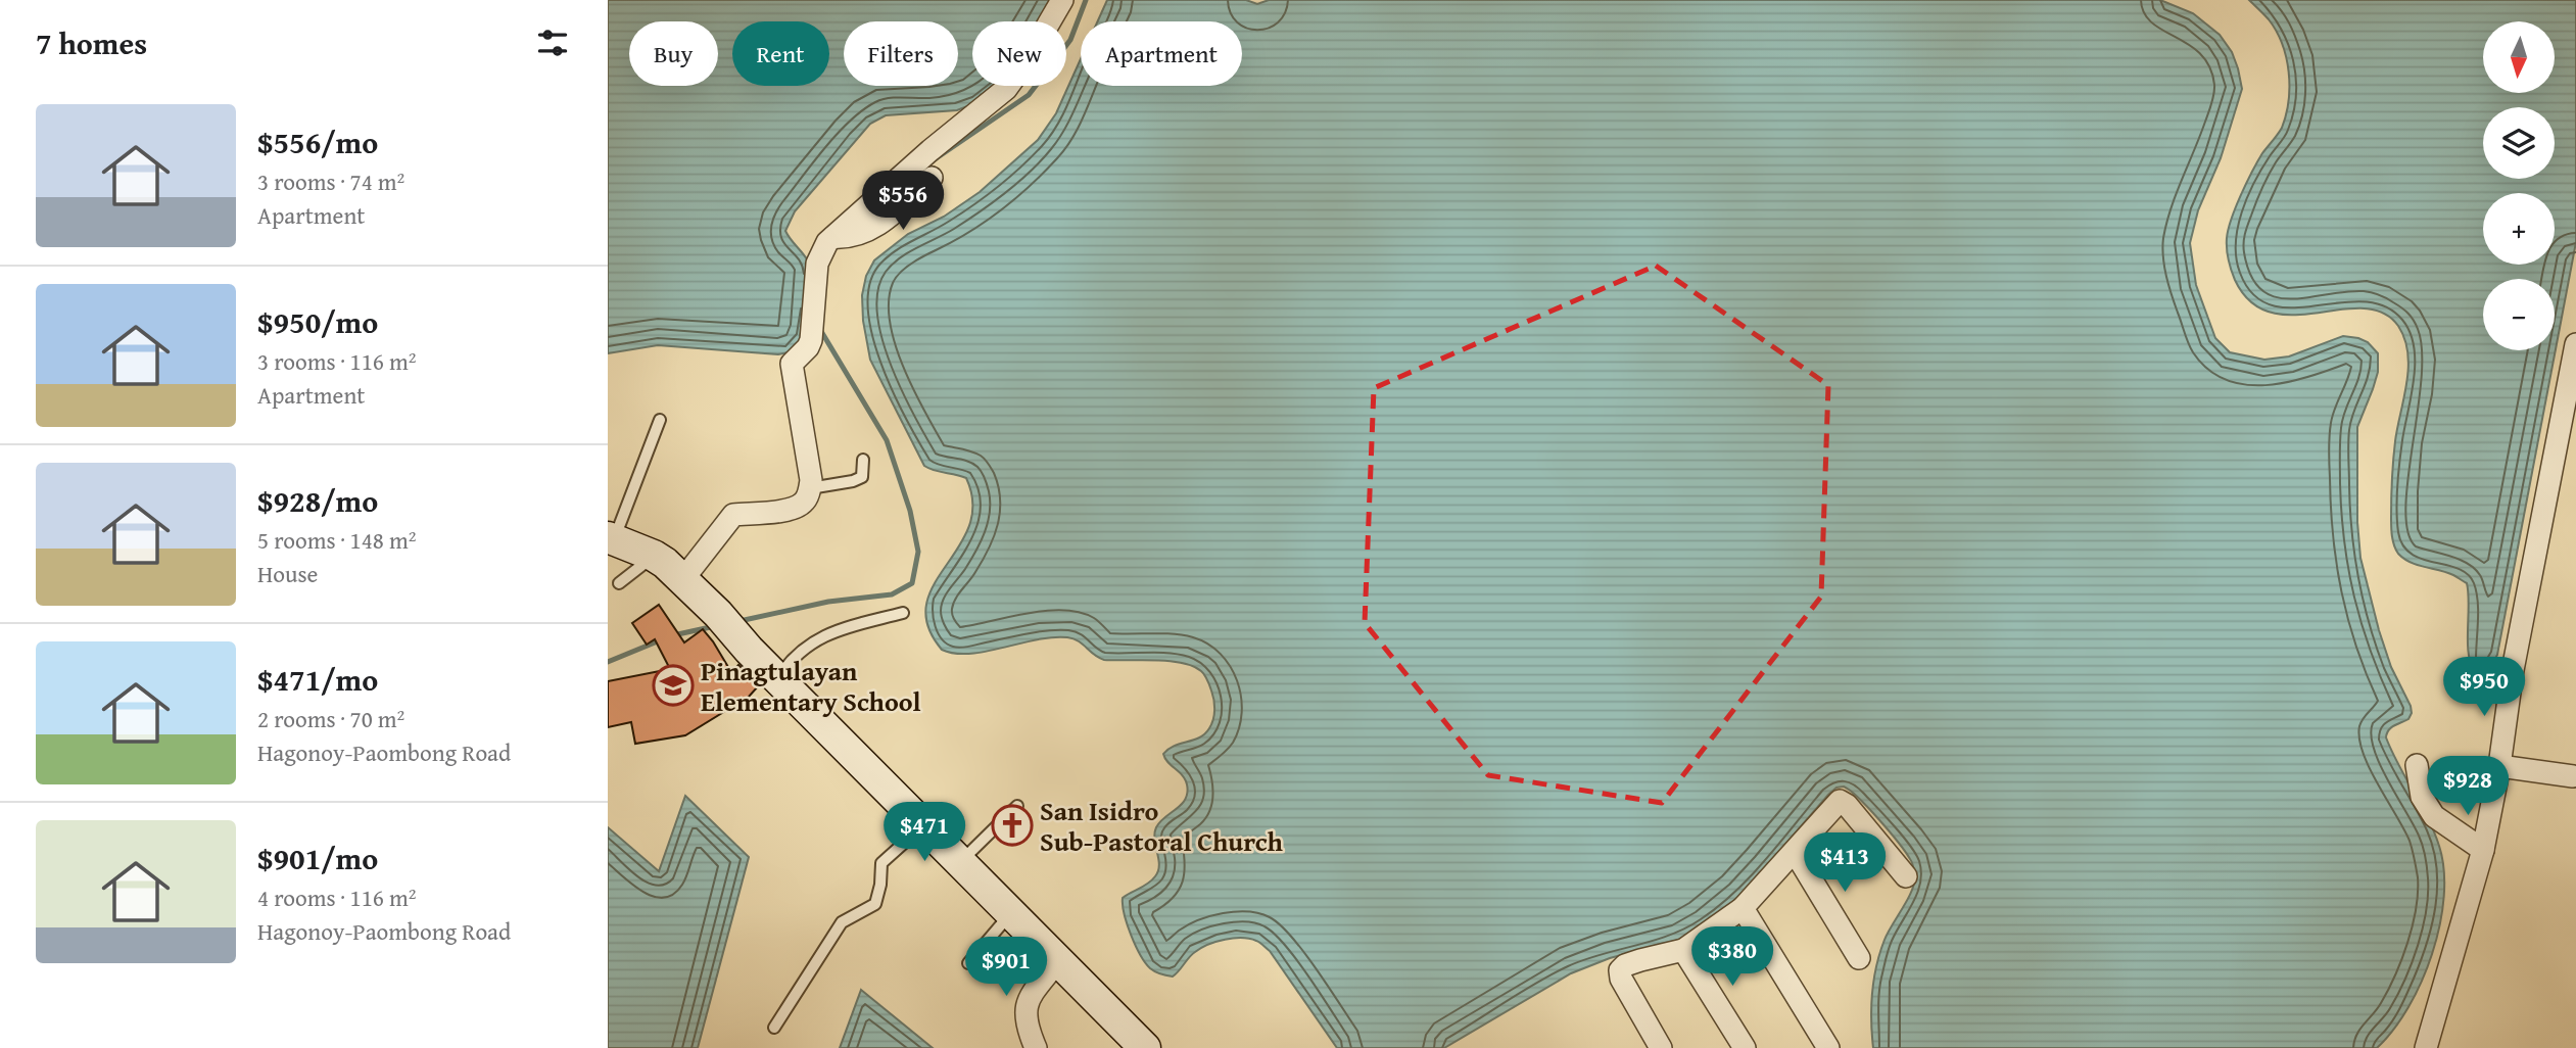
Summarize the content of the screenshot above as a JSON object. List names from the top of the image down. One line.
{"places":{"school or university":["Pinagtulayan Elementary School"],"church":["San Isidro Sub-Pastoral Church"]},"north":"bottom","page":{"heading":"7 homes","map_buttons":["+","−"],"chip":["Buy","Rent","Filters","New","Apartment"],"list":[{"name":"$556/mo","note":"3 rooms · 74 m² · Apartment"},{"name":"$950/mo","note":"3 rooms · 116 m² · Apartment"},{"name":"$928/mo","note":"5 rooms · 148 m² · House"},{"name":"$471/mo","note":"2 rooms · 70 m² · Hagonoy-Paombong Road"},{"name":"$901/mo","note":"4 rooms · 116 m² · Hagonoy-Paombong Road"}],"price":["$556","$950","$928","$471","$413","$380","$901"]}}
